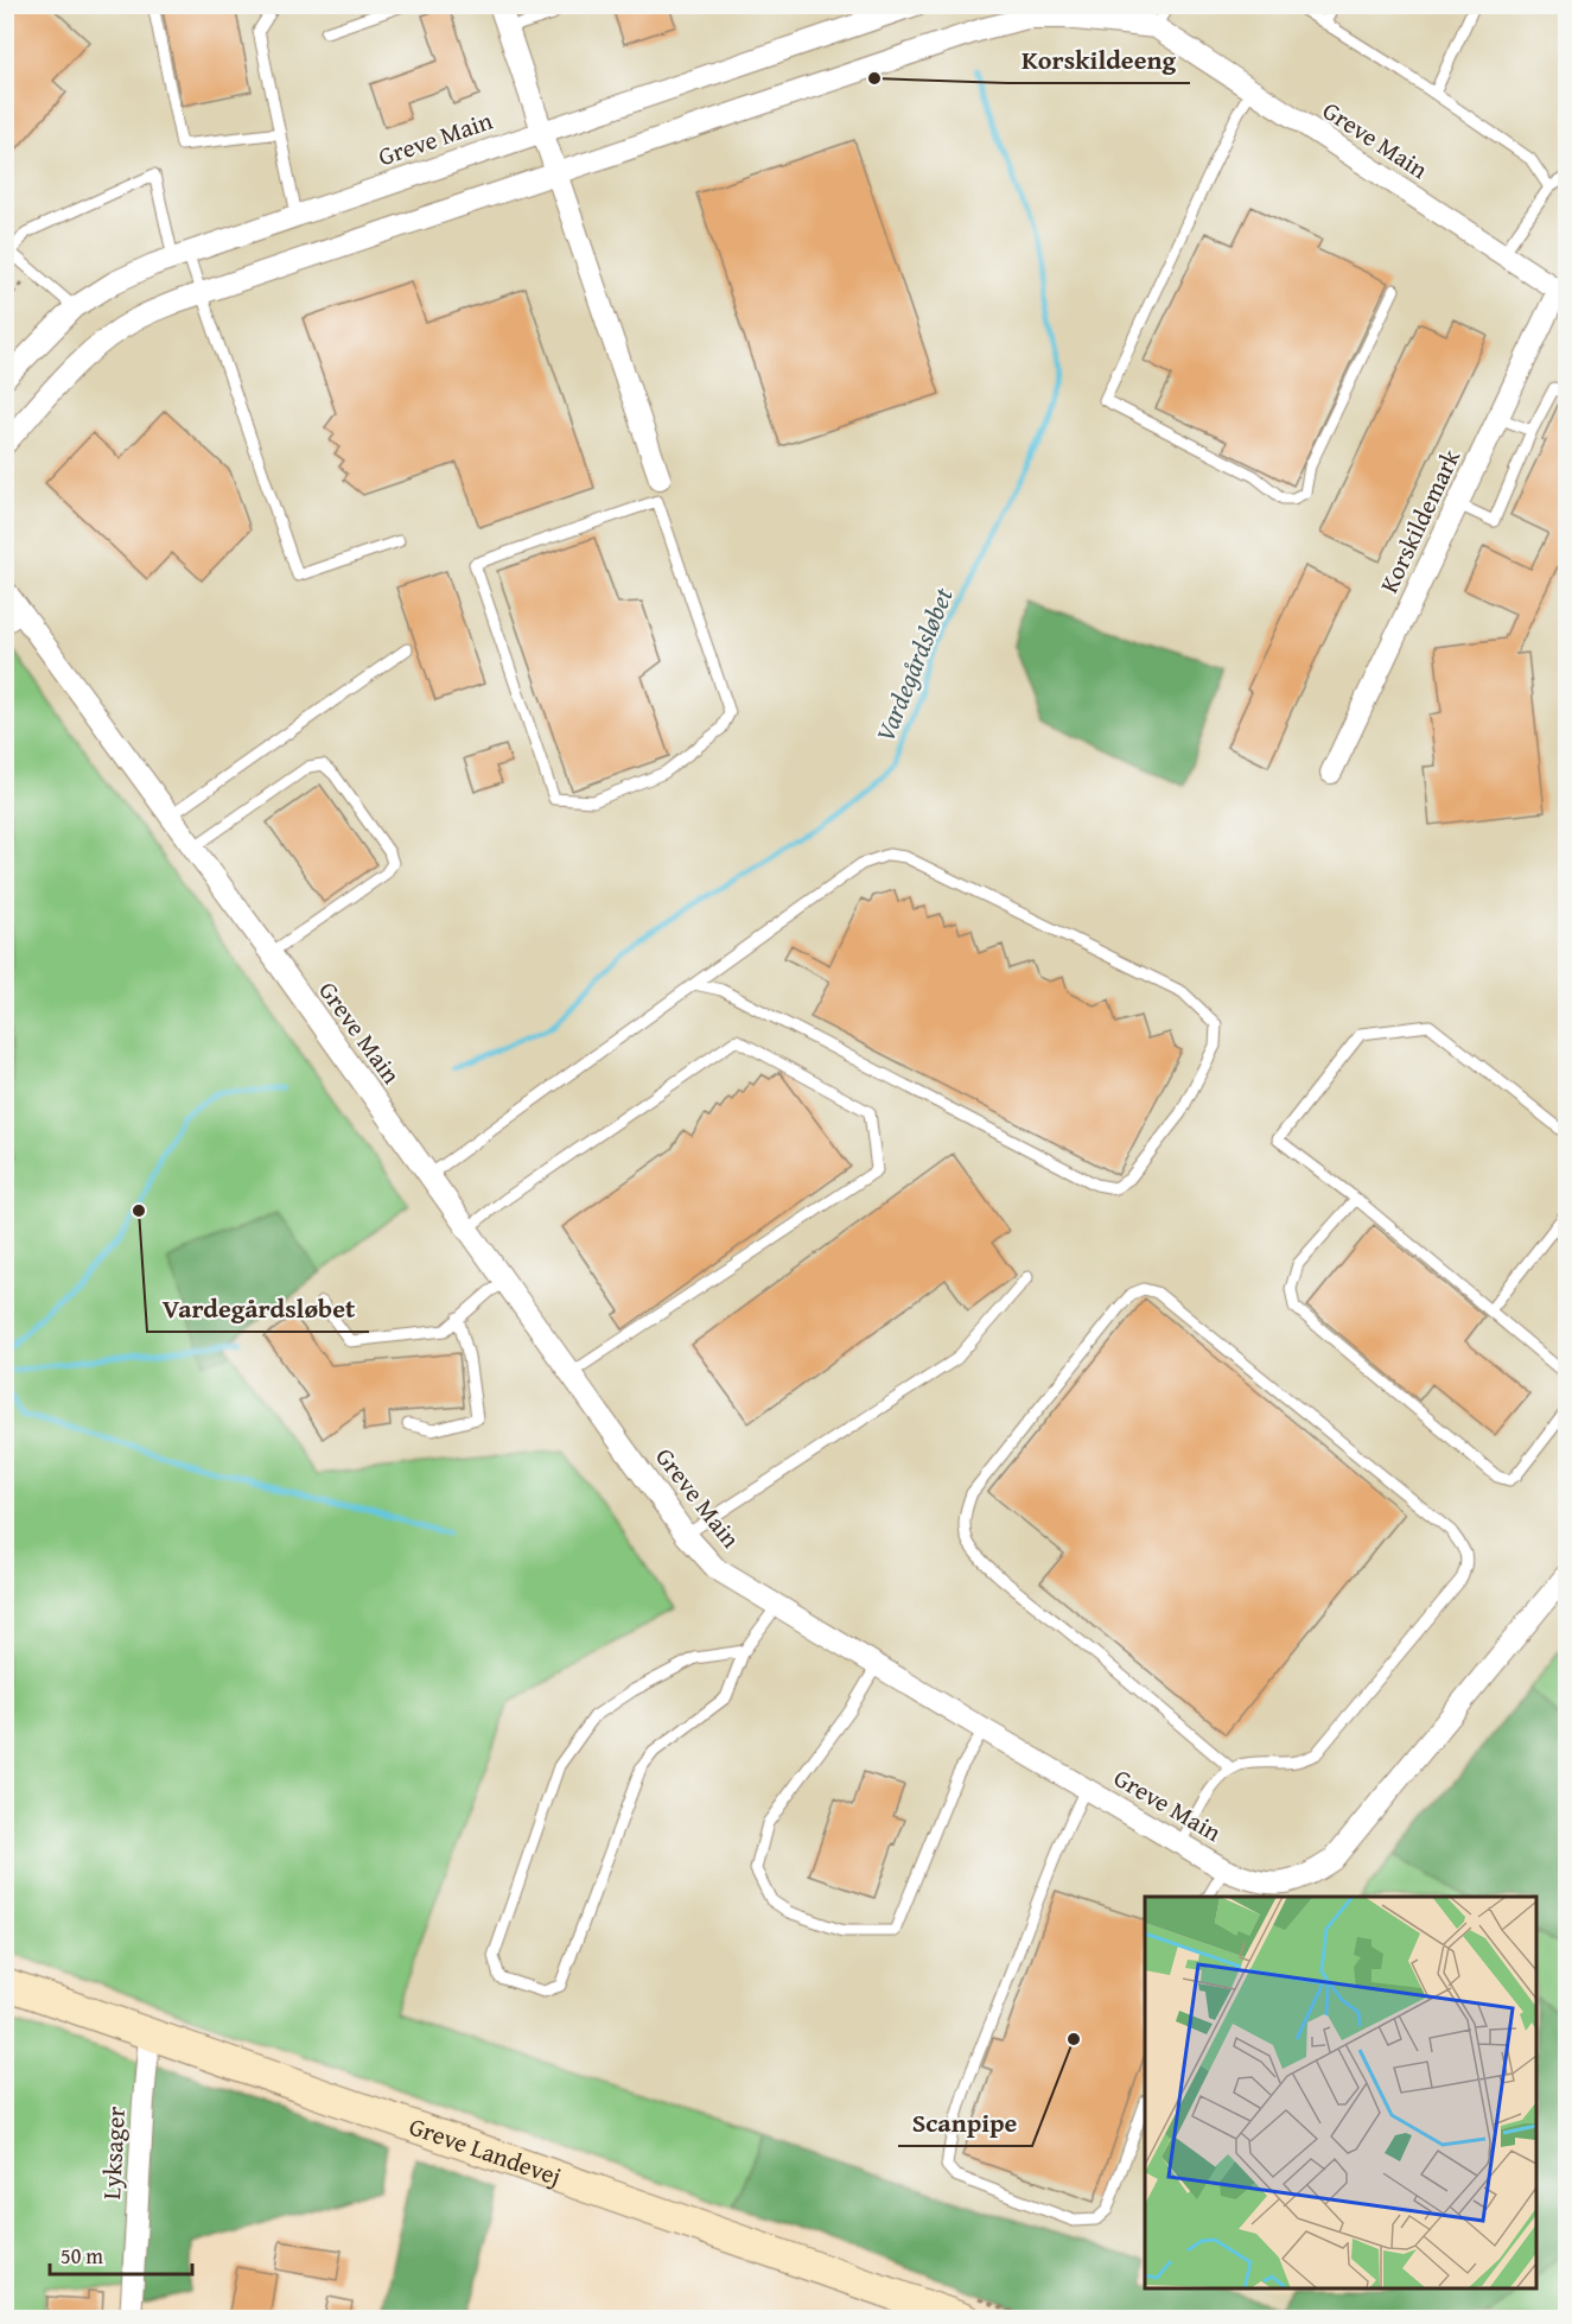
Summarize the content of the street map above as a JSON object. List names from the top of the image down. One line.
{"streets":{"street":["Greve Main","Korskildemark","Greve Landevej","Lyksager"]},"crossings":[["Greve Main","Korskildemark"],["Greve Landevej","Lyksager"]],"water":["Vardegårdsløbet"],"places":["Korskildeeng","Vardegårdsløbet","Scanpipe"],"scale_bar":"50 m"}
